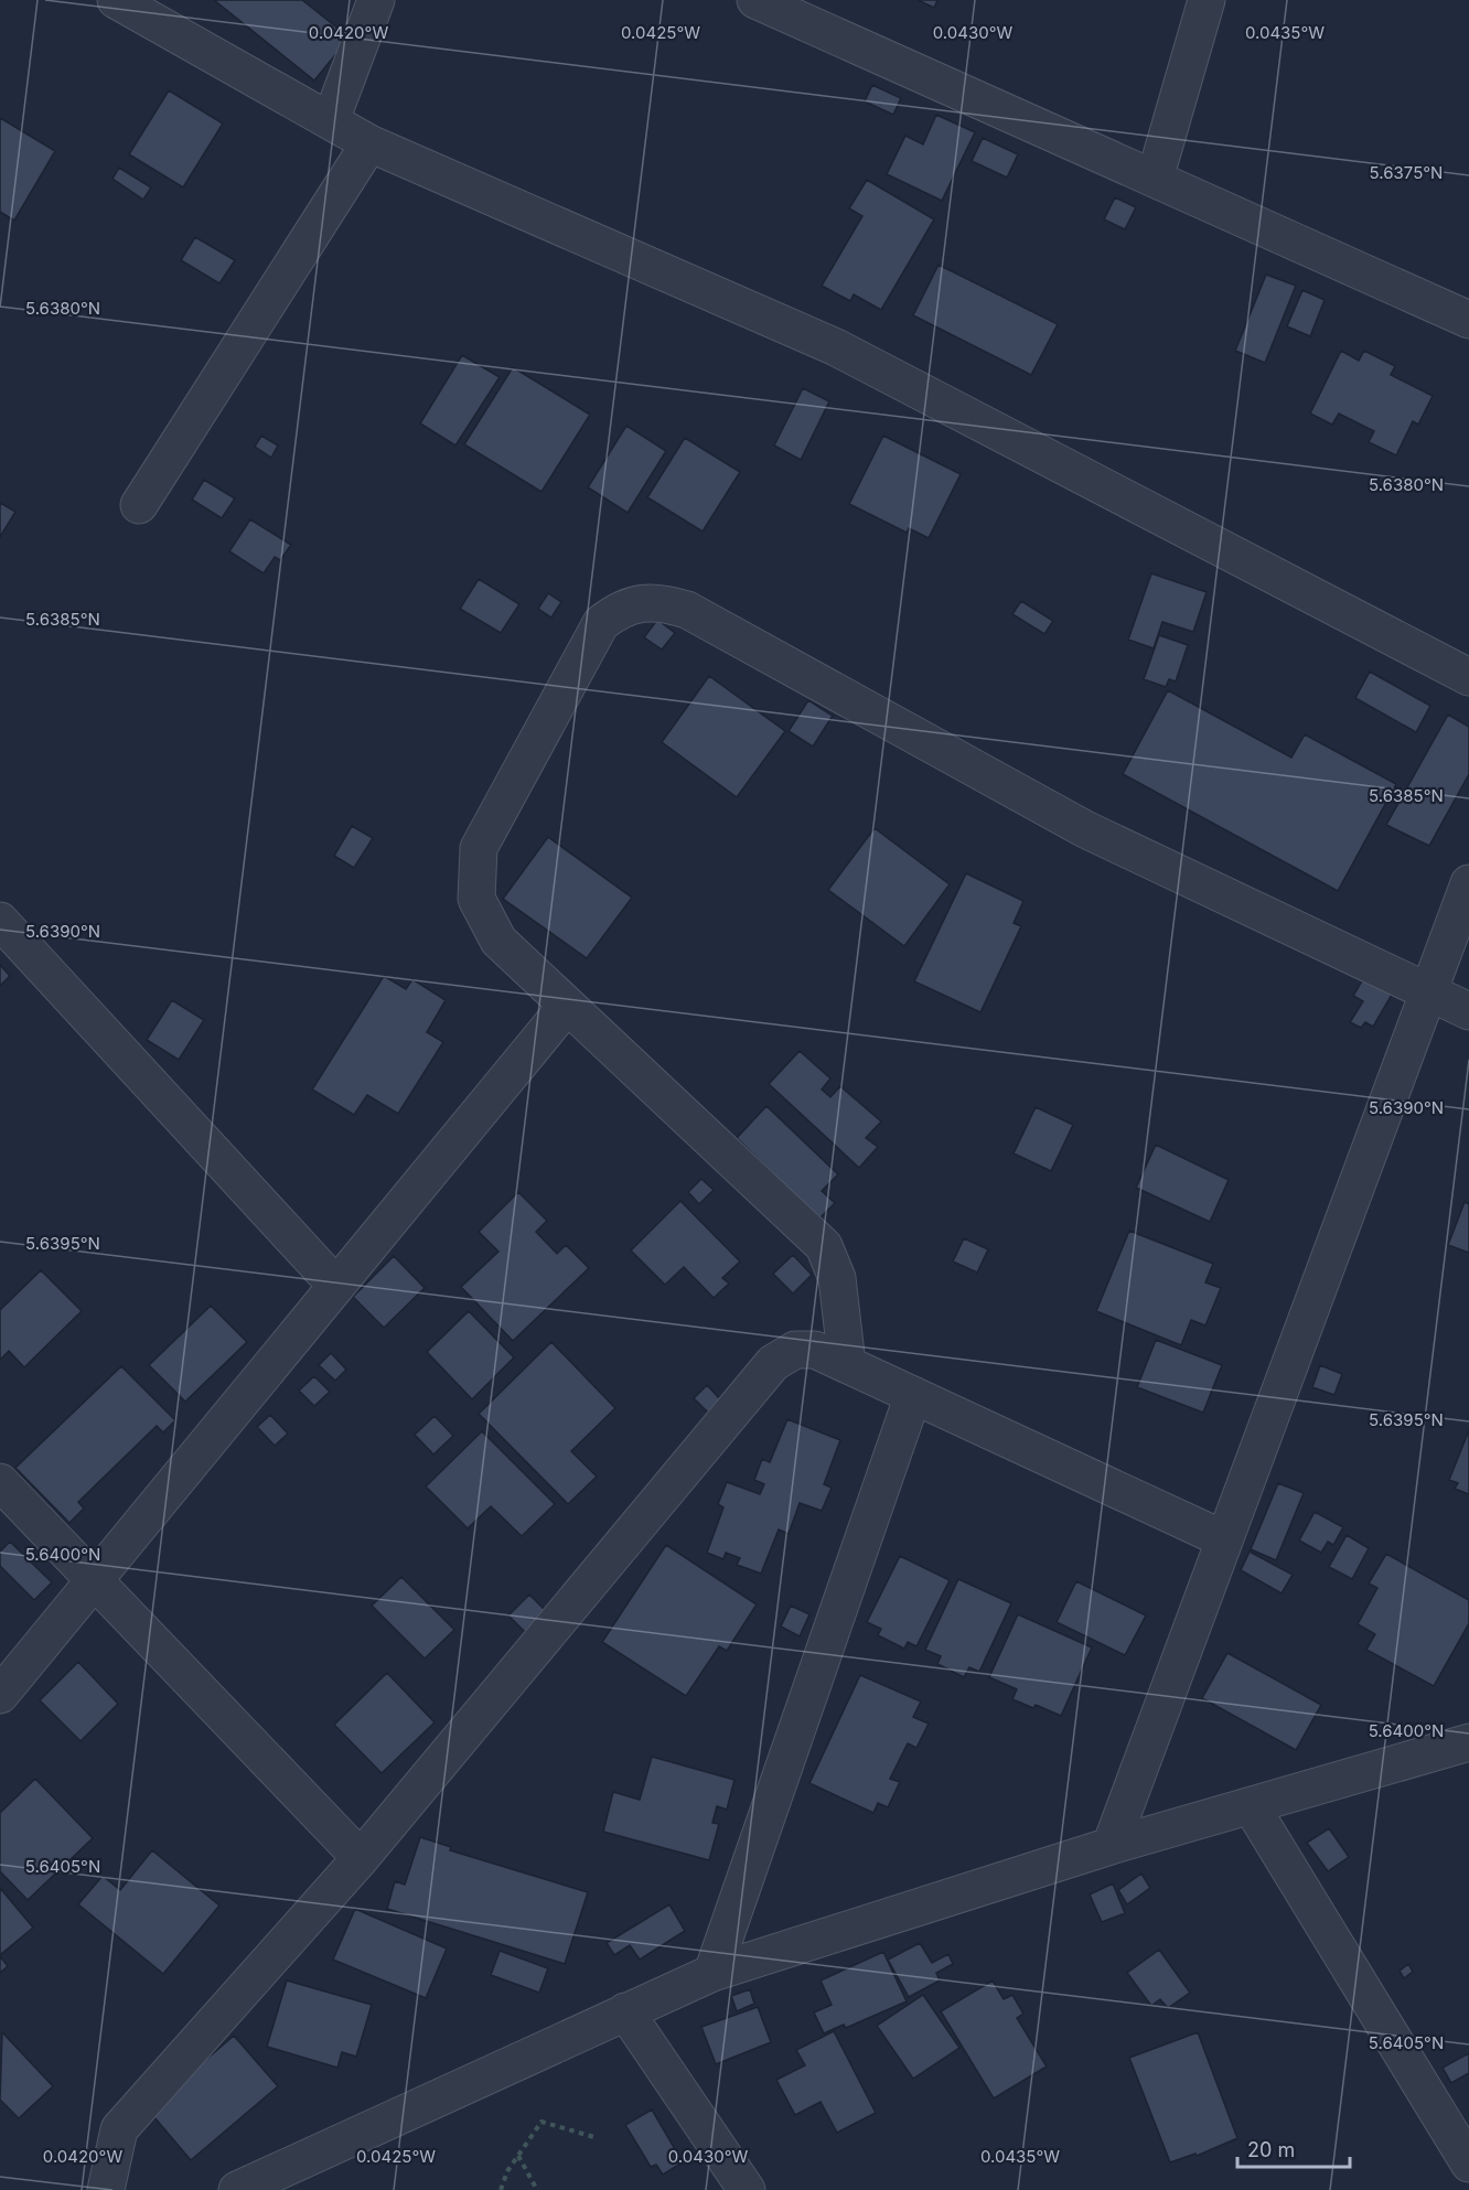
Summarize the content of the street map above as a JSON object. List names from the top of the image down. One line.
{"scale_bar":"20 m","coordinates":["0.0420°W","0.0425°W","0.0430°W","0.0435°W","5.6375°N","5.6380°N","5.6385°N","5.6390°N","5.6395°N","5.6400°N","5.6405°N"]}
